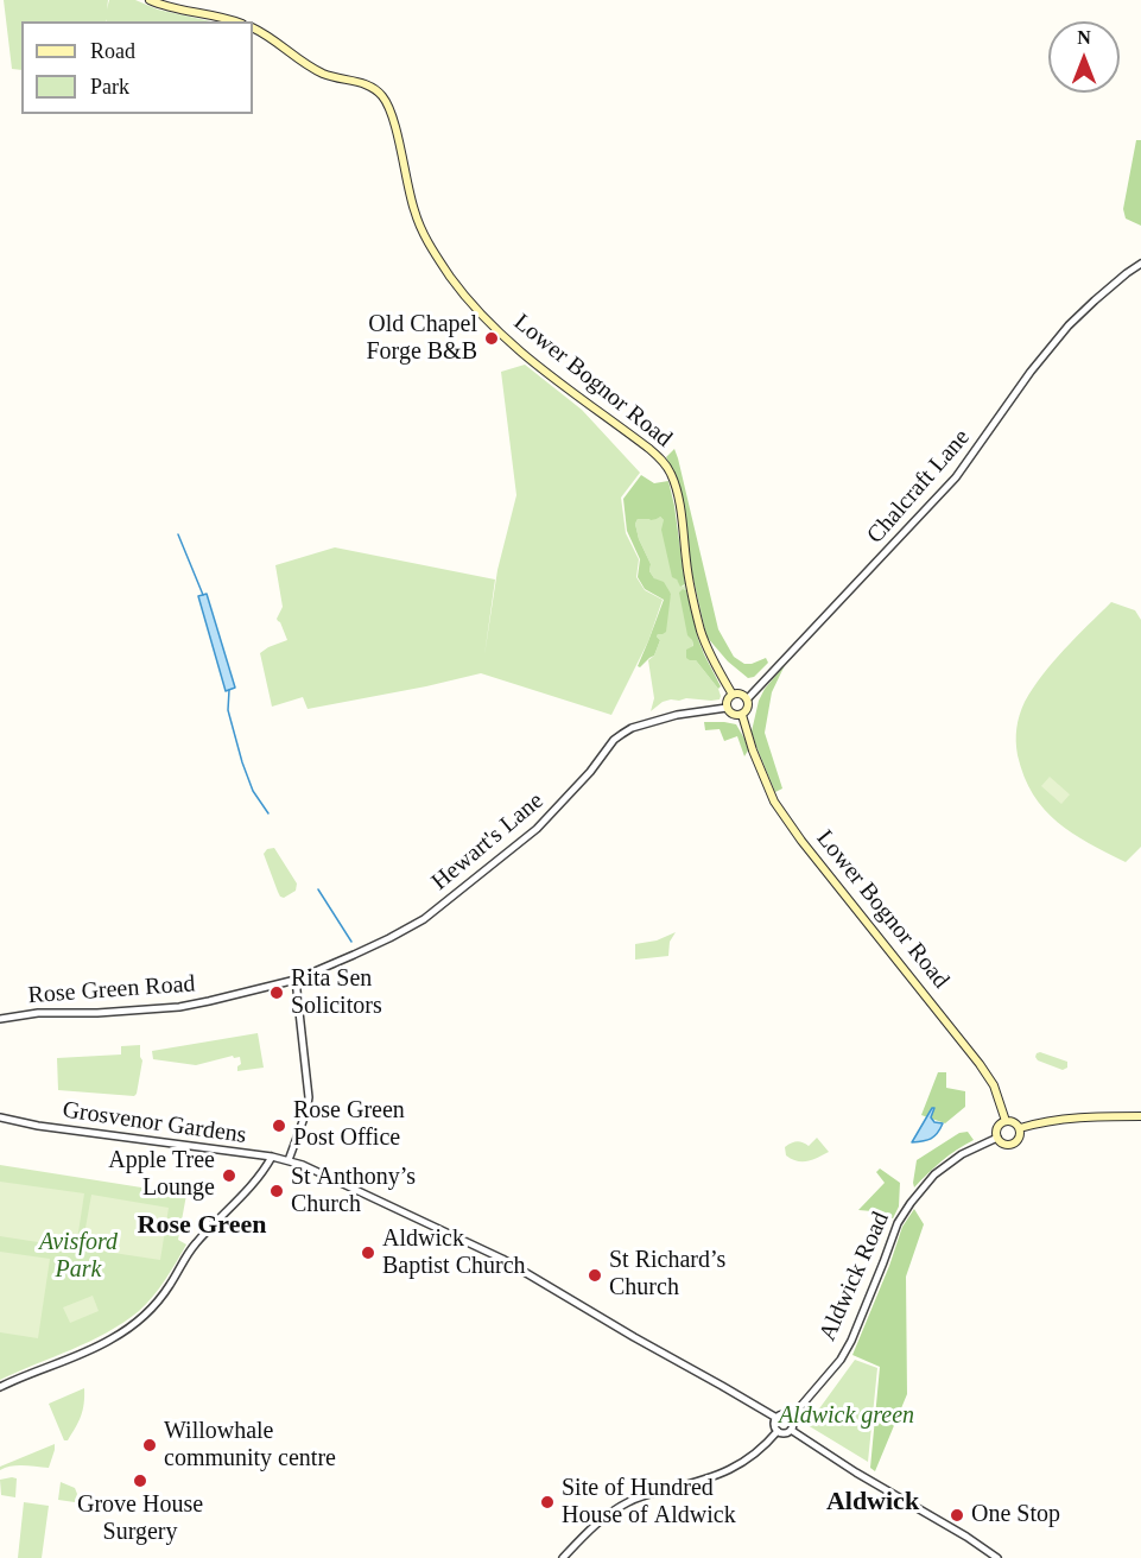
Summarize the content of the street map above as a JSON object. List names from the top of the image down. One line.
{"streets":{"main road":["Lower Bognor Road"],"street":["Chalcraft Lane","Hewart's Lane","Rose Green Road","Grosvenor Gardens","Aldwick Road"]},"crossings":[["Lower Bognor Road","Chalcraft Lane"],["Lower Bognor Road","Hewart's Lane"],["Lower Bognor Road","Aldwick Road"],["Chalcraft Lane","Hewart's Lane"],["Hewart's Lane","Rose Green Road"],["Grosvenor Gardens","Aldwick Road"]],"districts":["Rose Green","Aldwick"],"parks":["Avisford Park","Aldwick green"],"places":["Old Chapel Forge B&B","Rita Sen Solicitors","Rose Green Post Office","Apple Tree Lounge","St Anthony’s Church","Aldwick Baptist Church","St Richard’s Church","Willowhale community centre","Grove House Surgery","Site of Hundred House of Aldwick","One Stop"],"legend":["Road","Park"],"north":"top"}
